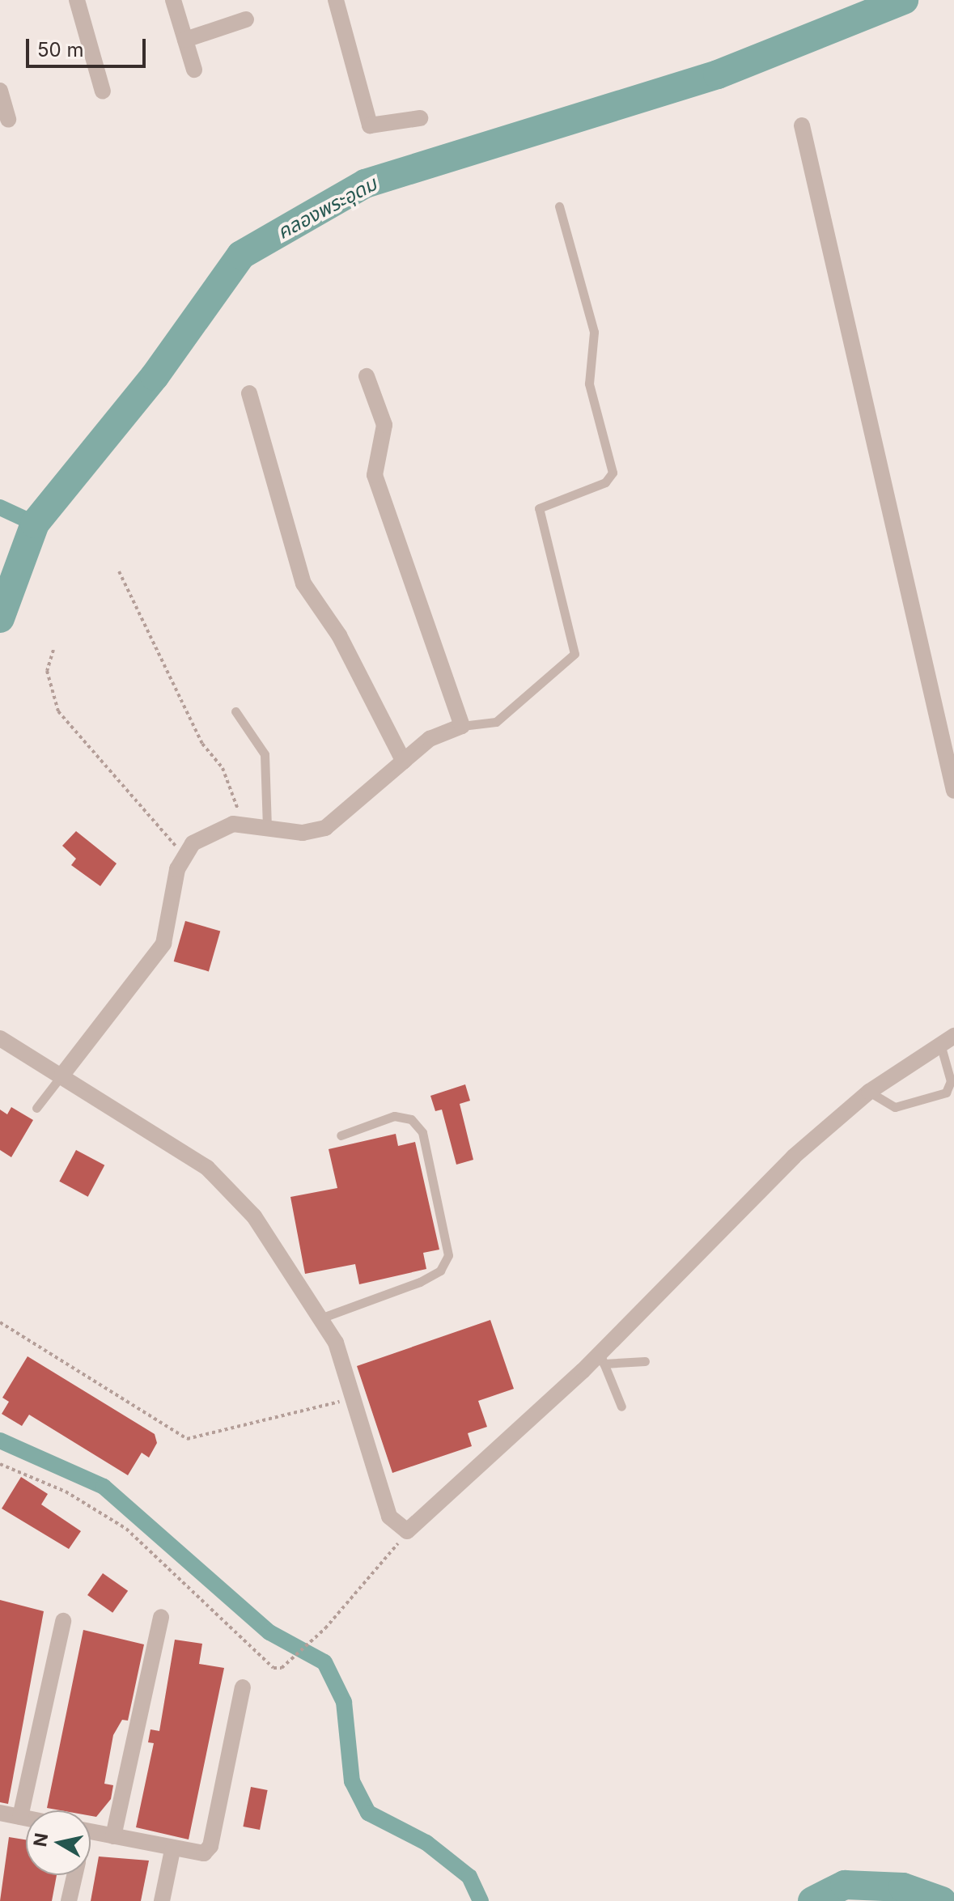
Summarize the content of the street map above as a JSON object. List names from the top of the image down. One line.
{"water":["คลองพระอุดม"],"scale_bar":"50 m","north":"left"}
